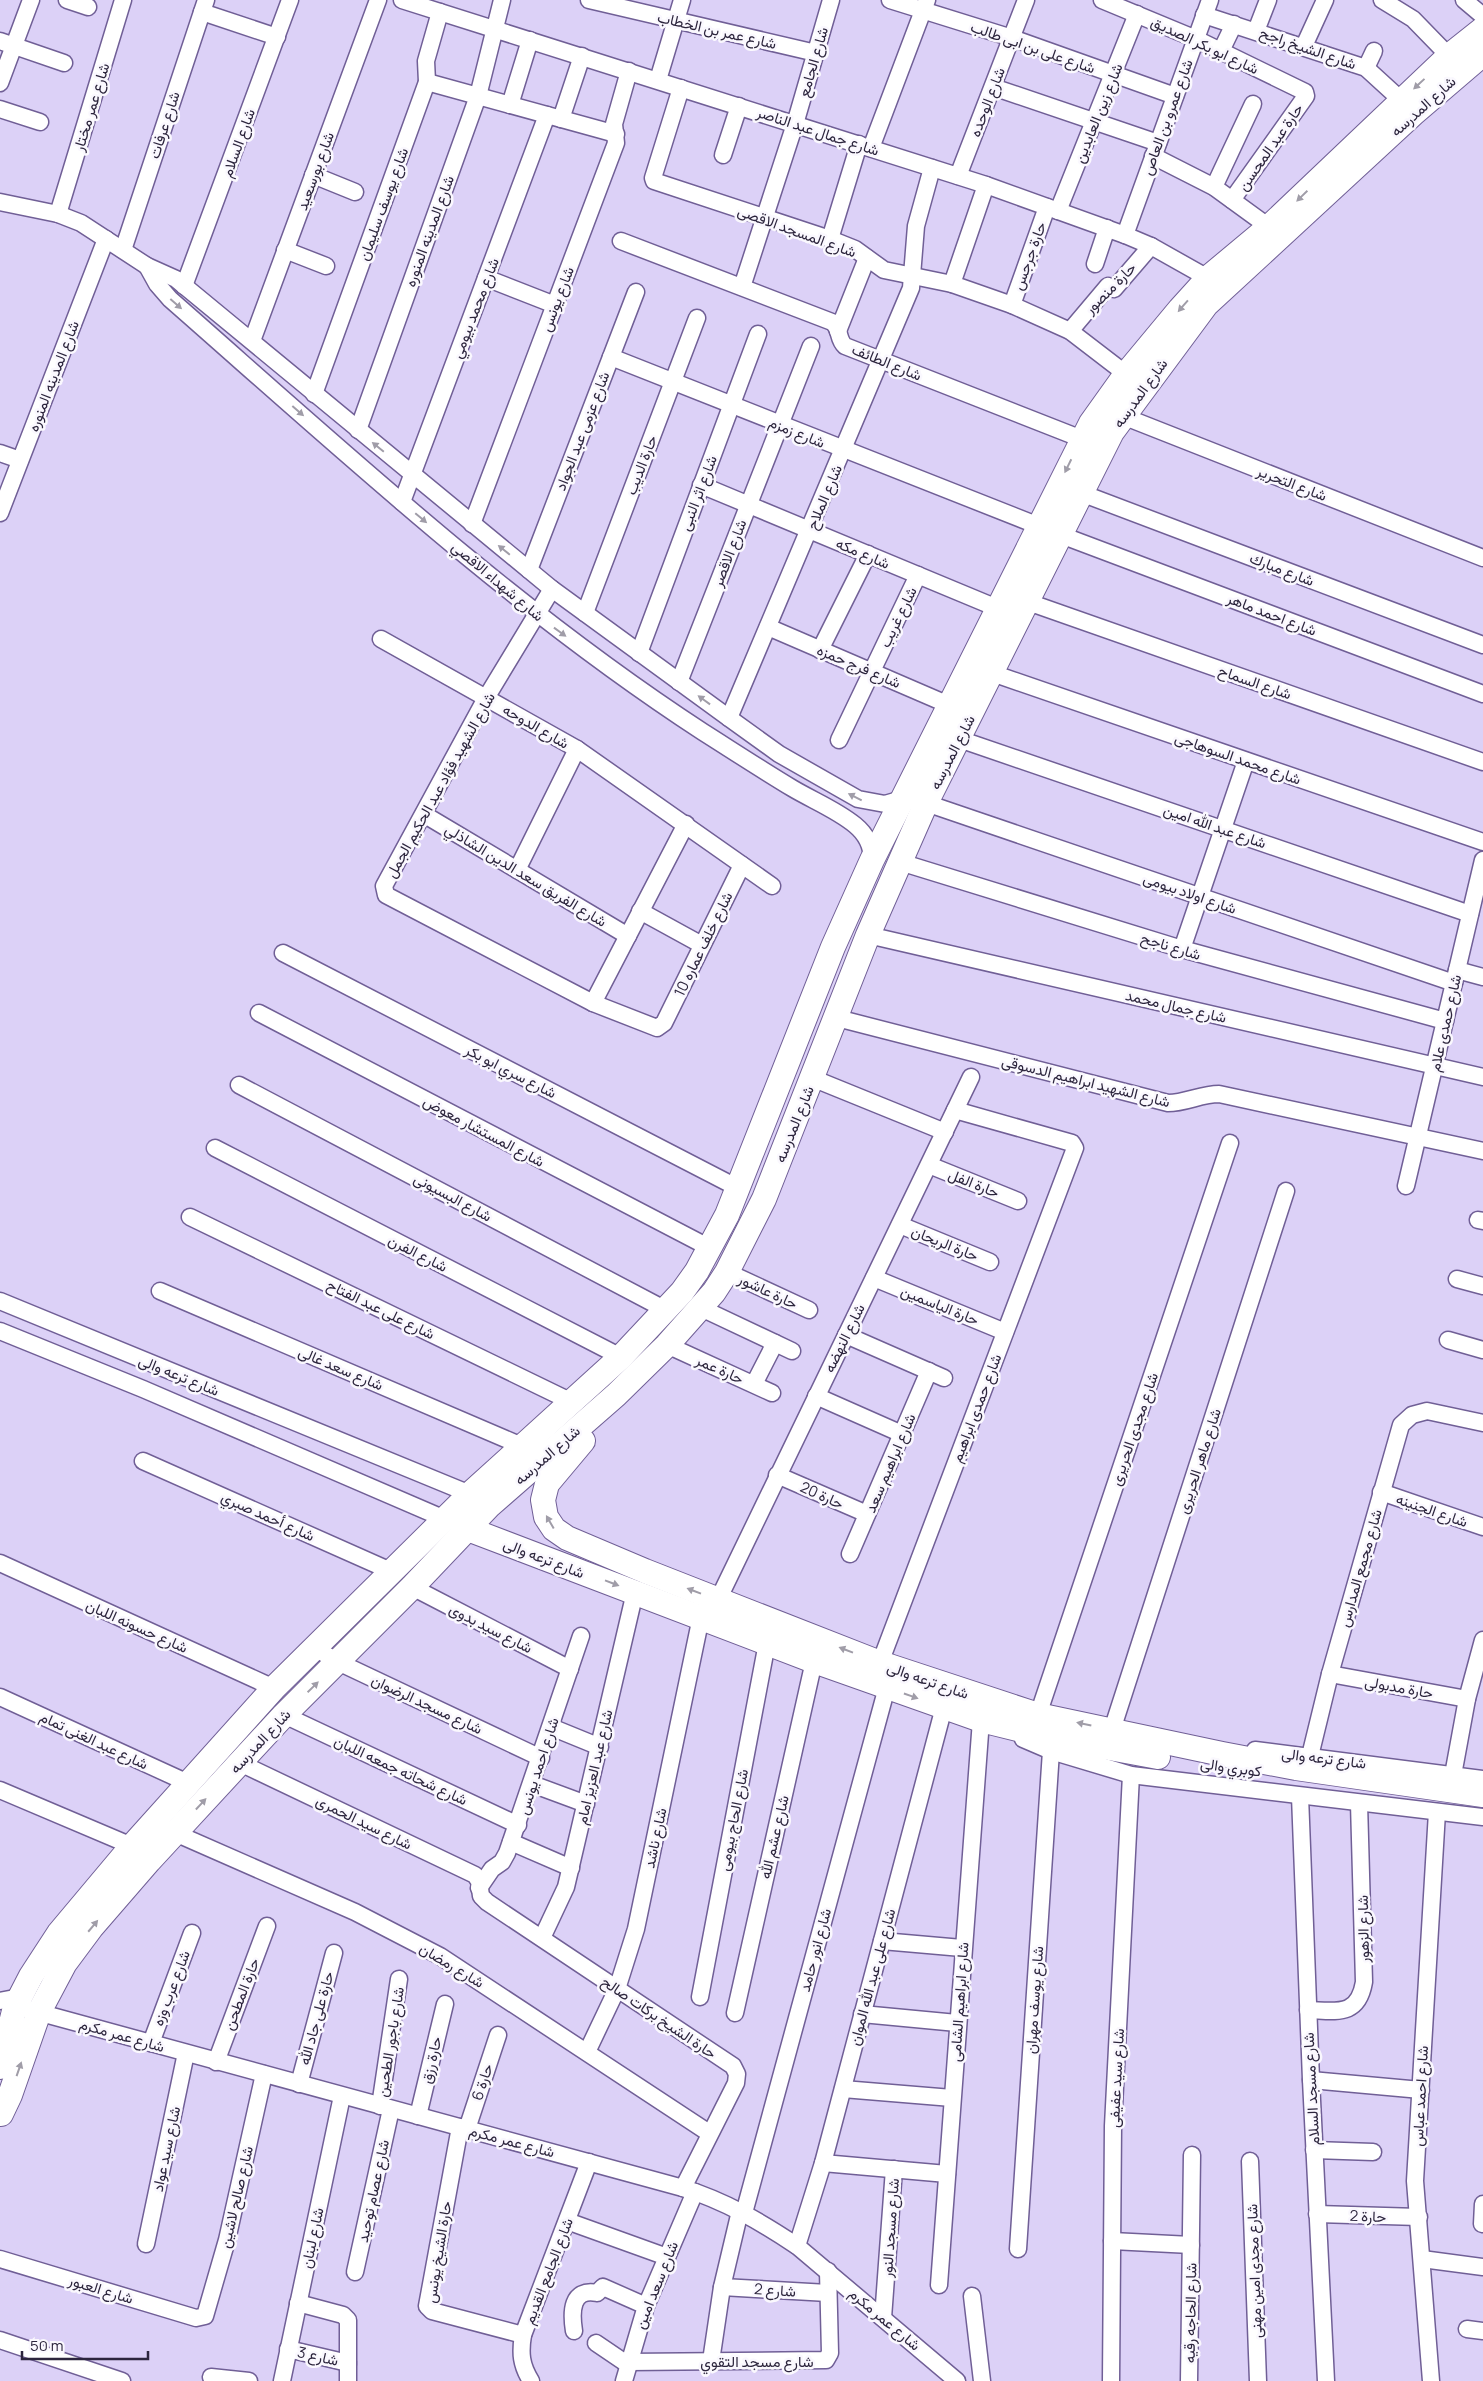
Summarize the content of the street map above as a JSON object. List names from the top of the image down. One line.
{"streets":{"main road":["شارع المدرسه","شارع ترعه والى","كوبري والى"],"street":["شارع عمر بن الخطاب","شارع ابو بكر الصديق","شارع على بن ابى طالب","شارع الشيخ راجح","شارع الجامع","شارع الوحده","شارع عمر مختار","شارع زين العابدين","شارع عمرو بن العاص","شارع عرفات","شارع جمال عبد الناصر","شارع السلام","حارة عبد المحسن","شارع بورسعيد","شارع يوسف سليمان","شارع المدينه المنوره","شارع المسجد الاقصى","حارة جرجس","حارة منصور","شارع يونس","شارع محمد بيومي","شارع الطائف","شارع عزمى عبد الجواد","شارع زمزم","حارة الديب","شارع التحرير","شارع اثر النبى","شارع الملاح","شارع الاقصر","شارع مكه","شارع مبارك","شارع شهداء الاقصي","شارع احمد ماهر","شارع غريب","شارع فرج حمزه","شارع السماح","شارع الدوحه","شارع محمد السوهاجى","شارع الشهيد فؤاد عبد الحكيم الجمل","شارع عبد الله امين","شارع الفريق سعد الدين الشاذلي","شارع اولاد بيومى","شارع خلف عماره 10","شارع ناجح","شارع جمال محمد","شارع حمدى علام","شارع سري ابو بكر","شارع الشهيد ابراهيم الدسوقى","شارع المستشار معوض","حارة الفل","شارع البسيونى","حارة الريحان","شارع الفرن","حارة عاشور","حارة الياسمين","شارع على عبد الفتاح","شارع النهضه","شارع سعد غالى","حارة عمر","شارع حمدى ابراهيم","شارع مجدى الحريرى","شارع ماهر الحريرى","شارع ابراهيم سعد","حارة 20","شارع الجنينه","شارع أحمد صبري","شارع مجمع المدارس","شارع حسونه اللبان","شارع سيد بدوى","حارة مدبولى","شارع مسجد الرضوان","شارع عبد الغنى تمام","شارع احمد يونس","شارع عبد العزيز امام","شارع شحاته جمعه اللبان","شارع الحاج بيومى","شارع سيد الحمرى","شارع عشم الله","شارع ناشد","شارع الزهور","شارع انور حامد","شارع رمضان","شارع على عبد الله الموان","شارع عرب وزه","حارة المطحن","شارع يوسف مهران","شارع ابراهيم الشامى","حارة الشيخ بركات صالح","حارة على جاد الله","شارع عمر مكرم","شارع باجور الطحين","حارة رزق","شارع سيد عفيفى","حارة 6","شارع مسجد السلام","شارع احمد عباس","شارع سيد عواد","شارع عصام توحيد","شارع صالح لاشين","حارة 2","شارع مسجد النور","شارع لبنان","حارة الشيخ يونس","شارع الجامع القديم","شارع مجدى امين مهنى","شارع سعد امين","شارع العبور","شارع 2","شارع الحاجه رقيه","شارع 3","شارع مسجد التقوي"]},"crossings":[["شارع عمر بن الخطاب","شارع الجامع"],["شارع ابو بكر الصديق","شارع زين العابدين"],["شارع ابو بكر الصديق","شارع عمرو بن العاص"],["شارع ابو بكر الصديق","حارة عبد المحسن"],["شارع على بن ابى طالب","شارع الوحده"],["شارع على بن ابى طالب","شارع زين العابدين"],["شارع على بن ابى طالب","شارع عمرو بن العاص"],["شارع الشيخ راجح","شارع المدرسه"],["شارع الشيخ راجح","شارع عمرو بن العاص"],["شارع الجامع","شارع جمال عبد الناصر"],["شارع الجامع","شارع المسجد الاقصى"],["شارع الجامع","شارع الطائف"],["شارع الوحده","شارع جمال عبد الناصر"],["شارع المدرسه","شارع جمال عبد الناصر"],["شارع المدرسه","شارع المسجد الاقصى"],["شارع المدرسه","شارع الطائف"],["شارع المدرسه","شارع زمزم"],["شارع المدرسه","شارع التحرير"],["شارع المدرسه","شارع مكه"],["شارع المدرسه","شارع مبارك"],["شارع المدرسه","شارع شهداء الاقصي"],["شارع المدرسه","شارع احمد ماهر"],["شارع المدرسه","شارع فرج حمزه"],["شارع المدرسه","شارع السماح"],["شارع المدرسه","شارع محمد السوهاجى"],["شارع المدرسه","شارع عبد الله امين"],["شارع المدرسه","شارع اولاد بيومى"],["شارع المدرسه","شارع ناجح"],["شارع المدرسه","شارع جمال محمد"],["شارع المدرسه","شارع سري ابو بكر"],["شارع المدرسه","شارع الشهيد ابراهيم الدسوقى"],["شارع المدرسه","شارع المستشار معوض"],["شارع المدرسه","شارع البسيونى"],["شارع المدرسه","شارع الفرن"],["شارع المدرسه","حارة عاشور"],["شارع المدرسه","شارع على عبد الفتاح"],["شارع المدرسه","شارع سعد غالى"],["شارع المدرسه","حارة عمر"],["شارع المدرسه","شارع ترعه والى"],["شارع المدرسه","شارع أحمد صبري"],["شارع المدرسه","شارع حسونه اللبان"],["شارع المدرسه","شارع سيد بدوى"],["شارع المدرسه","شارع مسجد الرضوان"],["شارع المدرسه","شارع عبد الغنى تمام"],["شارع المدرسه","شارع شحاته جمعه اللبان"],["شارع المدرسه","شارع سيد الحمرى"],["شارع المدرسه","شارع رمضان"],["شارع المدرسه","شارع عمر مكرم"],["شارع عمر مختار","شارع شهداء الاقصي"],["شارع زين العابدين","شارع جمال عبد الناصر"],["شارع زين العابدين","حارة جرجس"],["شارع عمرو بن العاص","شارع جمال عبد الناصر"],["شارع عرفات","شارع شهداء الاقصي"],["شارع جمال عبد الناصر","شارع يوسف سليمان"],["شارع جمال عبد الناصر","شارع المدينه المنوره"],["شارع جمال عبد الناصر","شارع المسجد الاقصى"],["شارع جمال عبد الناصر","حارة جرجس"],["شارع جمال عبد الناصر","حارة منصور"],["شارع جمال عبد الناصر","شارع يونس"],["شارع جمال عبد الناصر","شارع محمد بيومي"],["شارع جمال عبد الناصر","شارع الملاح"],["شارع السلام","شارع شهداء الاقصي"],["شارع بورسعيد","شارع شهداء الاقصي"],["شارع يوسف سليمان","شارع شهداء الاقصي"],["شارع المدينه المنوره","شارع شهداء الاقصي"],["شارع المسجد الاقصى","حارة جرجس"],["شارع المسجد الاقصى","حارة منصور"],["شارع المسجد الاقصى","شارع الملاح"],["شارع يونس","شارع شهداء الاقصي"],["شارع محمد بيومي","شارع شهداء الاقصي"],["شارع الطائف","شارع الملاح"],["شارع عزمى عبد الجواد","شارع زمزم"],["شارع عزمى عبد الجواد","شارع شهداء الاقصي"],["شارع زمزم","حارة الديب"],["شارع زمزم","شارع اثر النبى"],["شارع زمزم","شارع الملاح"],["شارع زمزم","شارع الاقصر"],["حارة الديب","شارع شهداء الاقصي"],["شارع اثر النبى","شارع مكه"],["شارع اثر النبى","شارع شهداء الاقصي"],["شارع الملاح","شارع مكه"],["شارع الملاح","شارع شهداء الاقصي"],["شارع الملاح","شارع فرج حمزه"],["شارع الاقصر","شارع مكه"],["شارع الاقصر","شارع شهداء الاقصي"],["شارع مكه","شارع غريب"],["شارع شهداء الاقصي","شارع الشهيد فؤاد عبد الحكيم الجمل"],["شارع غريب","شارع فرج حمزه"],["شارع الدوحه","شارع الشهيد فؤاد عبد الحكيم الجمل"],["شارع الدوحه","شارع خلف عماره 10"],["شارع الشهيد فؤاد عبد الحكيم الجمل","شارع الفريق سعد الدين الشاذلي"],["شارع الشهيد فؤاد عبد الحكيم الجمل","شارع خلف عماره 10"],["شارع عبد الله امين","شارع حمدى علام"],["شارع اولاد بيومى","شارع حمدى علام"],["شارع ناجح","شارع حمدى علام"],["شارع جمال محمد","شارع حمدى علام"],["شارع حمدى علام","شارع الشهيد ابراهيم الدسوقى"],["حارة الفل","شارع النهضه"],["حارة الريحان","شارع النهضه"],["حارة الياسمين","شارع النهضه"],["حارة الياسمين","شارع حمدى ابراهيم"],["شارع النهضه","شارع ترعه والى"],["شارع النهضه","شارع حمدى ابراهيم"],["شارع النهضه","حارة 20"],["شارع ترعه والى","شارع حمدى ابراهيم"],["شارع ترعه والى","شارع مجدى الحريرى"],["شارع ترعه والى","شارع ماهر الحريرى"],["شارع ترعه والى","شارع مجمع المدارس"],["شارع ترعه والى","شارع عبد العزيز امام"],["شارع ترعه والى","كوبري والى"],["شارع ترعه والى","شارع الحاج بيومى"],["شارع ترعه والى","شارع عشم الله"],["شارع ترعه والى","شارع ناشد"],["شارع ترعه والى","شارع الزهور"],["شارع ترعه والى","شارع انور حامد"],["شارع ترعه والى","شارع على عبد الله الموان"],["شارع ترعه والى","شارع يوسف مهران"],["شارع ترعه والى","شارع ابراهيم الشامى"],["شارع ترعه والى","شارع سيد عفيفى"],["شارع ترعه والى","شارع مسجد السلام"],["شارع ترعه والى","شارع احمد عباس"],["شارع ابراهيم سعد","حارة 20"],["شارع الجنينه","شارع مجمع المدارس"],["شارع مجمع المدارس","حارة مدبولى"],["شارع سيد بدوى","شارع احمد يونس"],["شارع مسجد الرضوان","شارع احمد يونس"],["شارع احمد يونس","شارع شحاته جمعه اللبان"],["شارع احمد يونس","شارع سيد الحمرى"],["شارع احمد يونس","حارة الشيخ بركات صالح"],["شارع عبد العزيز امام","حارة الشيخ بركات صالح"],["كوبري والى","شارع ابراهيم الشامى"],["شارع سيد الحمرى","حارة الشيخ بركات صالح"],["شارع ناشد","شارع رمضان"],["شارع ناشد","حارة الشيخ بركات صالح"],["شارع الزهور","شارع مسجد السلام"],["شارع انور حامد","شارع عمر مكرم"],["شارع انور حامد","شارع 2"],["شارع انور حامد","شارع مسجد التقوي"],["شارع رمضان","حارة الشيخ بركات صالح"],["شارع على عبد الله الموان","شارع عمر مكرم"],["شارع عرب وزه","شارع عمر مكرم"],["حارة المطحن","شارع عمر مكرم"],["حارة الشيخ بركات صالح","شارع عمر مكرم"],["حارة الشيخ بركات صالح","شارع سعد امين"],["حارة على جاد الله","شارع عمر مكرم"],["شارع عمر مكرم","شارع باجور الطحين"],["شارع عمر مكرم","حارة رزق"],["شارع عمر مكرم","حارة 6"],["شارع عمر مكرم","شارع سيد عواد"],["شارع عمر مكرم","شارع عصام توحيد"],["شارع عمر مكرم","شارع صالح لاشين"],["شارع عمر مكرم","شارع مسجد النور"],["شارع عمر مكرم","شارع لبنان"],["شارع عمر مكرم","حارة الشيخ يونس"],["شارع عمر مكرم","شارع الجامع القديم"],["شارع عمر مكرم","شارع سعد امين"],["شارع عمر مكرم","شارع مسجد التقوي"],["شارع باجور الطحين","شارع عصام توحيد"],["حارة 6","حارة الشيخ يونس"],["شارع مسجد السلام","حارة 2"],["شارع احمد عباس","حارة 2"],["شارع صالح لاشين","شارع العبور"],["شارع لبنان","شارع 3"],["حارة الشيخ يونس","شارع الجامع القديم"],["شارع سعد امين","شارع مسجد التقوي"],["شارع 2","شارع مسجد التقوي"]],"scale_bar":"50 m"}
